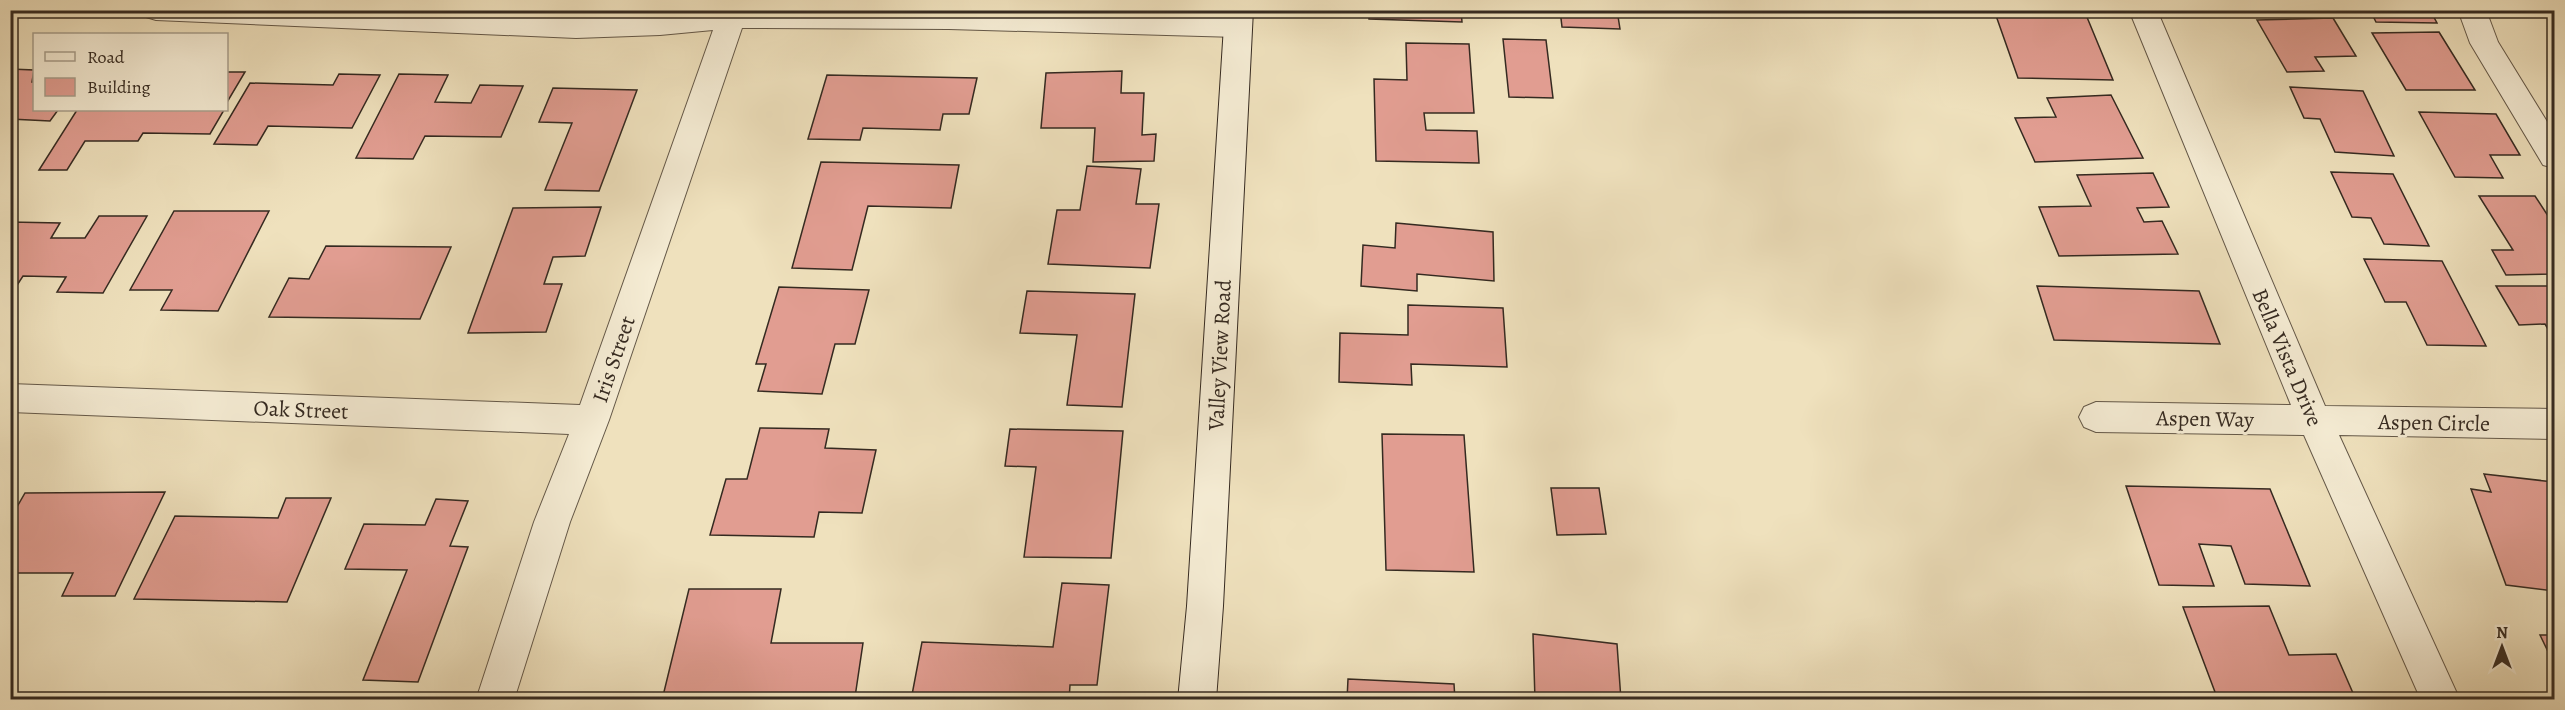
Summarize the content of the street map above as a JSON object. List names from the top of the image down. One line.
{"streets":{"street":["Valley View Road","Bella Vista Drive","Iris Street","Oak Street","Aspen Way","Aspen Circle"]},"crossings":[["Bella Vista Drive","Aspen Way"],["Bella Vista Drive","Aspen Circle"],["Iris Street","Oak Street"],["Aspen Way","Aspen Circle"]],"legend":["Road","Building"],"north":"top"}
